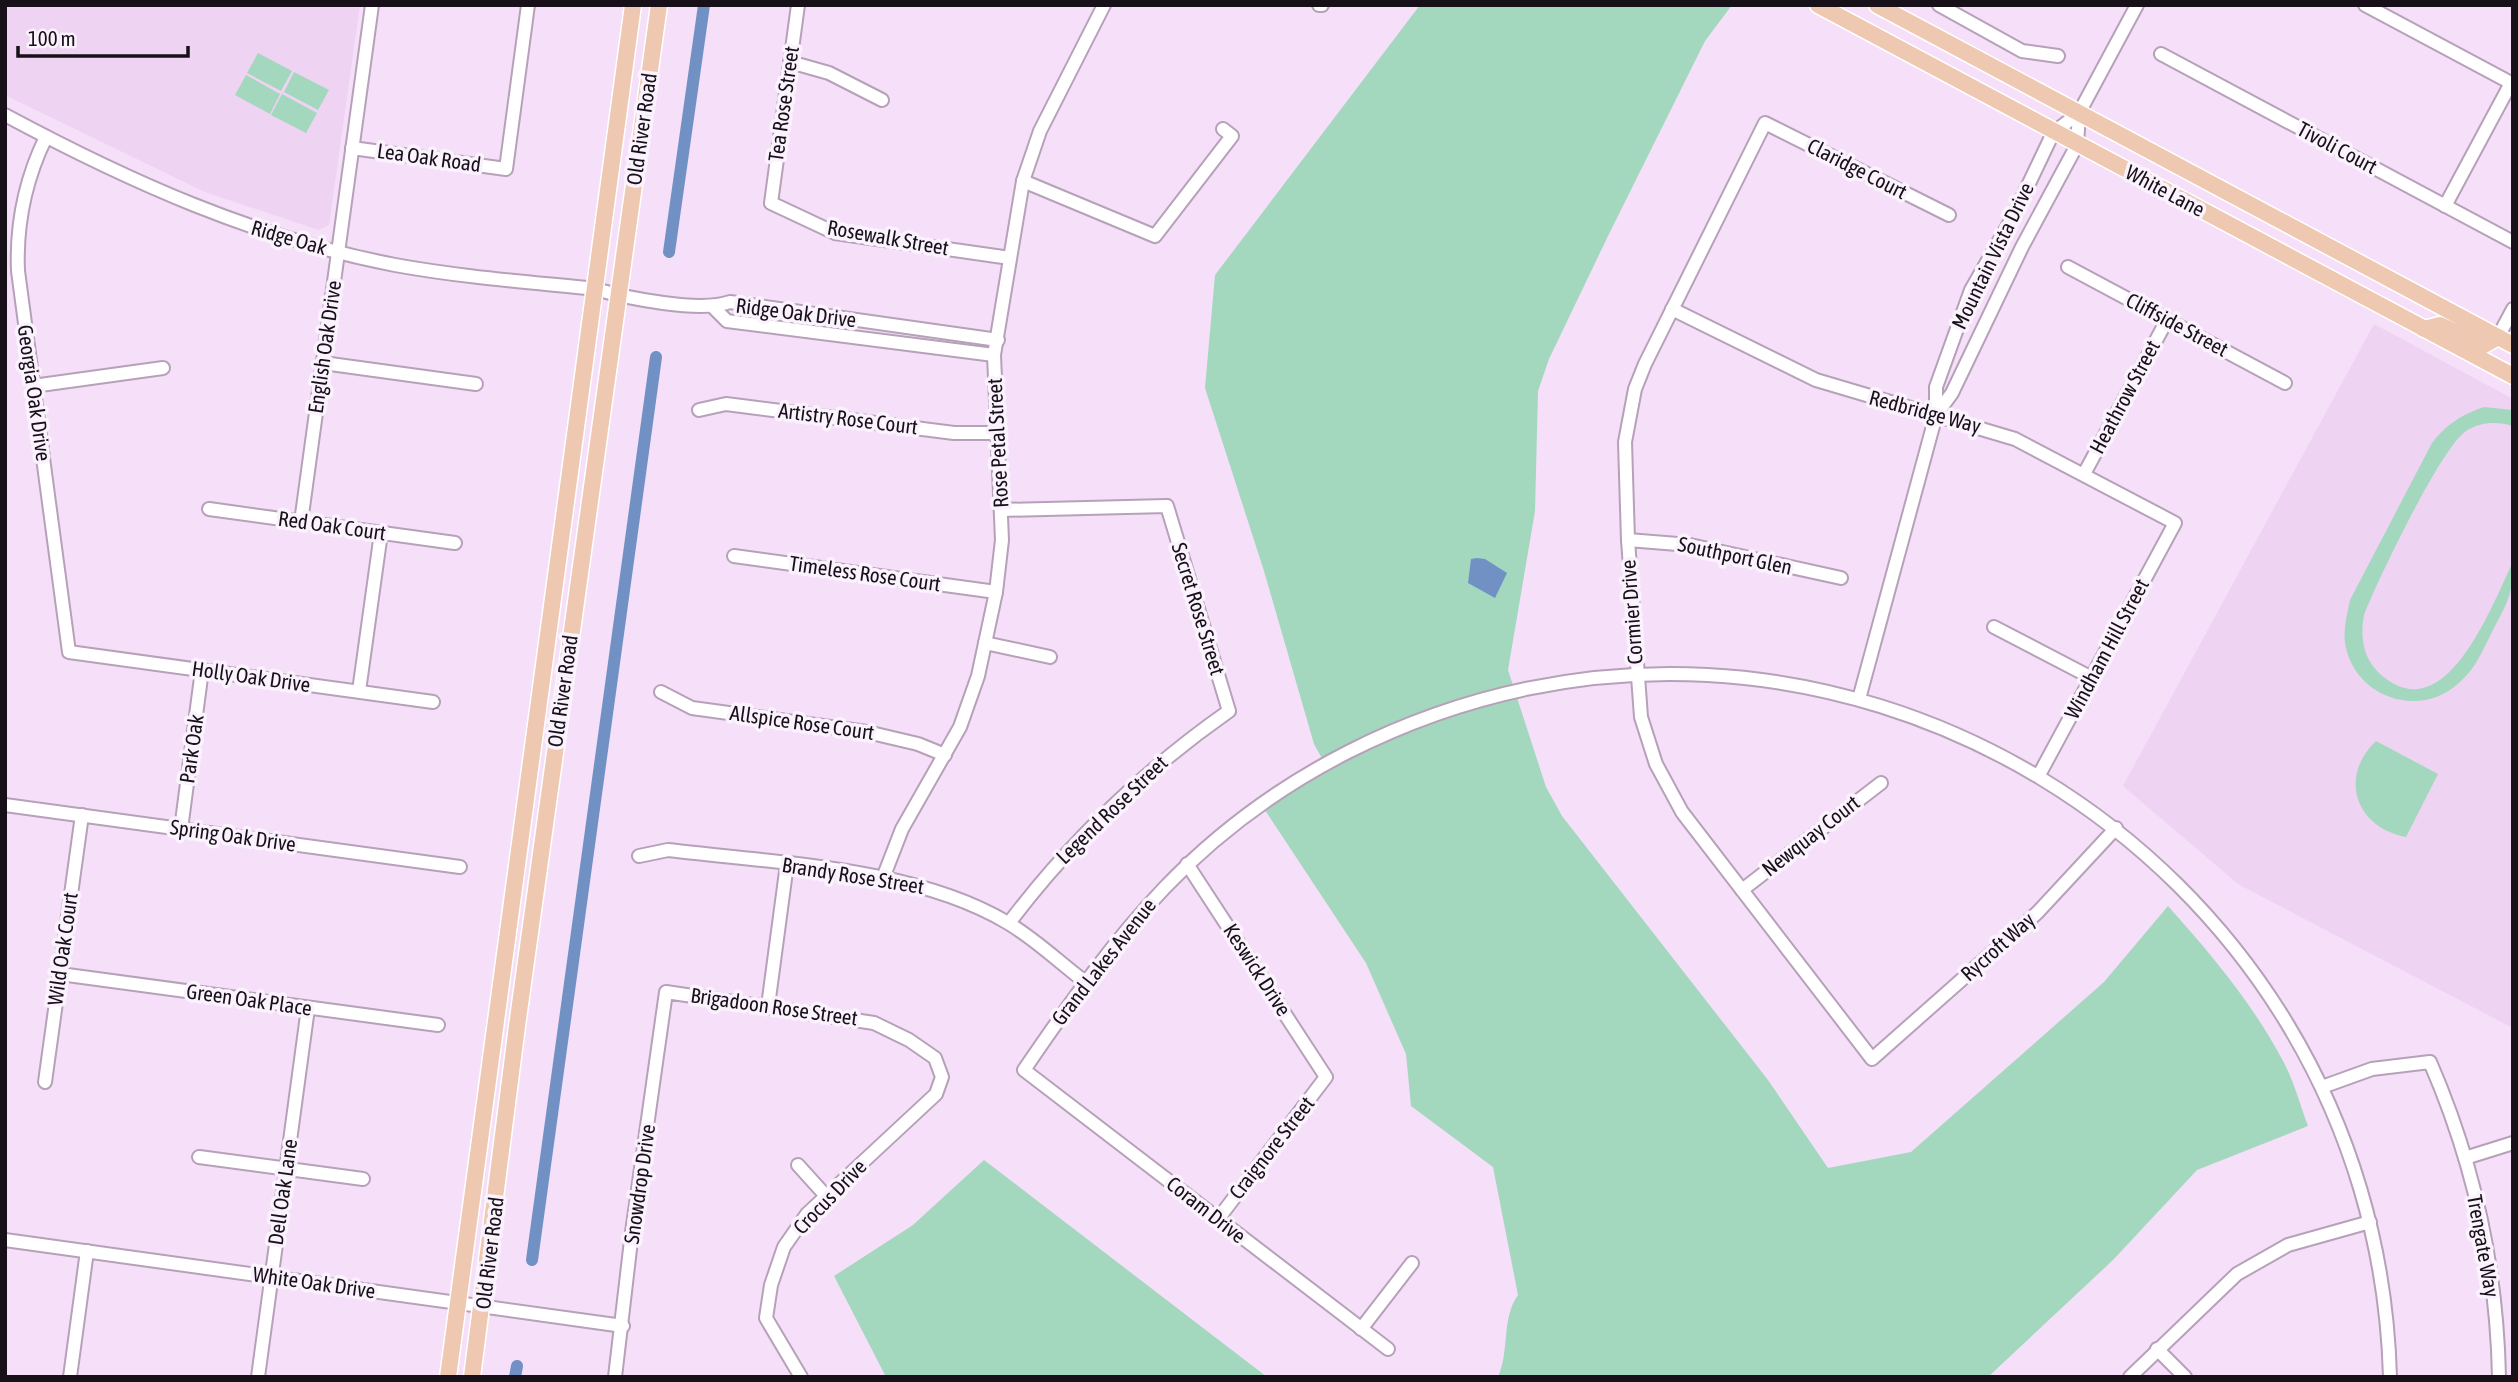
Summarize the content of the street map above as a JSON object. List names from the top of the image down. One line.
{"streets":{"main road":["Old River Road","White Lane"],"street":["Tea Rose Street","Tivoli Court","Lea Oak Road","Claridge Court","Ridge Oak","Rosewalk Street","Mountain Vista Drive","Ridge Oak Drive","Cliffside Street","English Oak Drive","Georgia Oak Drive","Heathrow Street","Redbridge Way","Artistry Rose Court","Rose Petal Street","Red Oak Court","Southport Glen","Timeless Rose Court","Secret Rose Street","Cormier Drive","Windham Hill Street","Holly Oak Drive","Allspice Rose Court","Park Oak","Legend Rose Street","Spring Oak Drive","Newquay Court","Brandy Rose Street","Rycroft Way","Wild Oak Court","Grand Lakes Avenue","Keswick Drive","Green Oak Place","Brigadoon Rose Street","Craignore Street","Snowdrop Drive","Dell Oak Lane","Crocus Drive","Coram Drive","Trengate Way","White Oak Drive"]},"crossings":[["Tea Rose Street","Rosewalk Street"],["Old River Road","Ridge Oak"],["Old River Road","Ridge Oak Drive"],["Old River Road","White Oak Drive"],["Lea Oak Road","English Oak Drive"],["Claridge Court","Cormier Drive"],["White Lane","Mountain Vista Drive"],["Ridge Oak","Ridge Oak Drive"],["Ridge Oak","English Oak Drive"],["Ridge Oak","Georgia Oak Drive"],["Rosewalk Street","Rose Petal Street"],["Mountain Vista Drive","Redbridge Way"],["Mountain Vista Drive","Grand Lakes Avenue"],["Ridge Oak Drive","Rose Petal Street"],["Cliffside Street","Heathrow Street"],["English Oak Drive","Red Oak Court"],["Georgia Oak Drive","Holly Oak Drive"],["Heathrow Street","Redbridge Way"],["Redbridge Way","Cormier Drive"],["Redbridge Way","Windham Hill Street"],["Artistry Rose Court","Rose Petal Street"],["Rose Petal Street","Timeless Rose Court"],["Rose Petal Street","Secret Rose Street"],["Rose Petal Street","Allspice Rose Court"],["Rose Petal Street","Brandy Rose Street"],["Southport Glen","Cormier Drive"],["Secret Rose Street","Legend Rose Street"],["Cormier Drive","Newquay Court"],["Cormier Drive","Rycroft Way"],["Cormier Drive","Grand Lakes Avenue"],["Windham Hill Street","Grand Lakes Avenue"],["Holly Oak Drive","Park Oak"],["Park Oak","Spring Oak Drive"],["Legend Rose Street","Brandy Rose Street"],["Spring Oak Drive","Wild Oak Court"],["Brandy Rose Street","Grand Lakes Avenue"],["Rycroft Way","Grand Lakes Avenue"],["Wild Oak Court","Green Oak Place"],["Grand Lakes Avenue","Keswick Drive"],["Grand Lakes Avenue","Coram Drive"],["Grand Lakes Avenue","Trengate Way"],["Keswick Drive","Craignore Street"],["Green Oak Place","Dell Oak Lane"],["Brigadoon Rose Street","Snowdrop Drive"],["Brigadoon Rose Street","Crocus Drive"],["Craignore Street","Coram Drive"],["Snowdrop Drive","White Oak Drive"],["Dell Oak Lane","White Oak Drive"]],"scale_bar":"100 m"}
